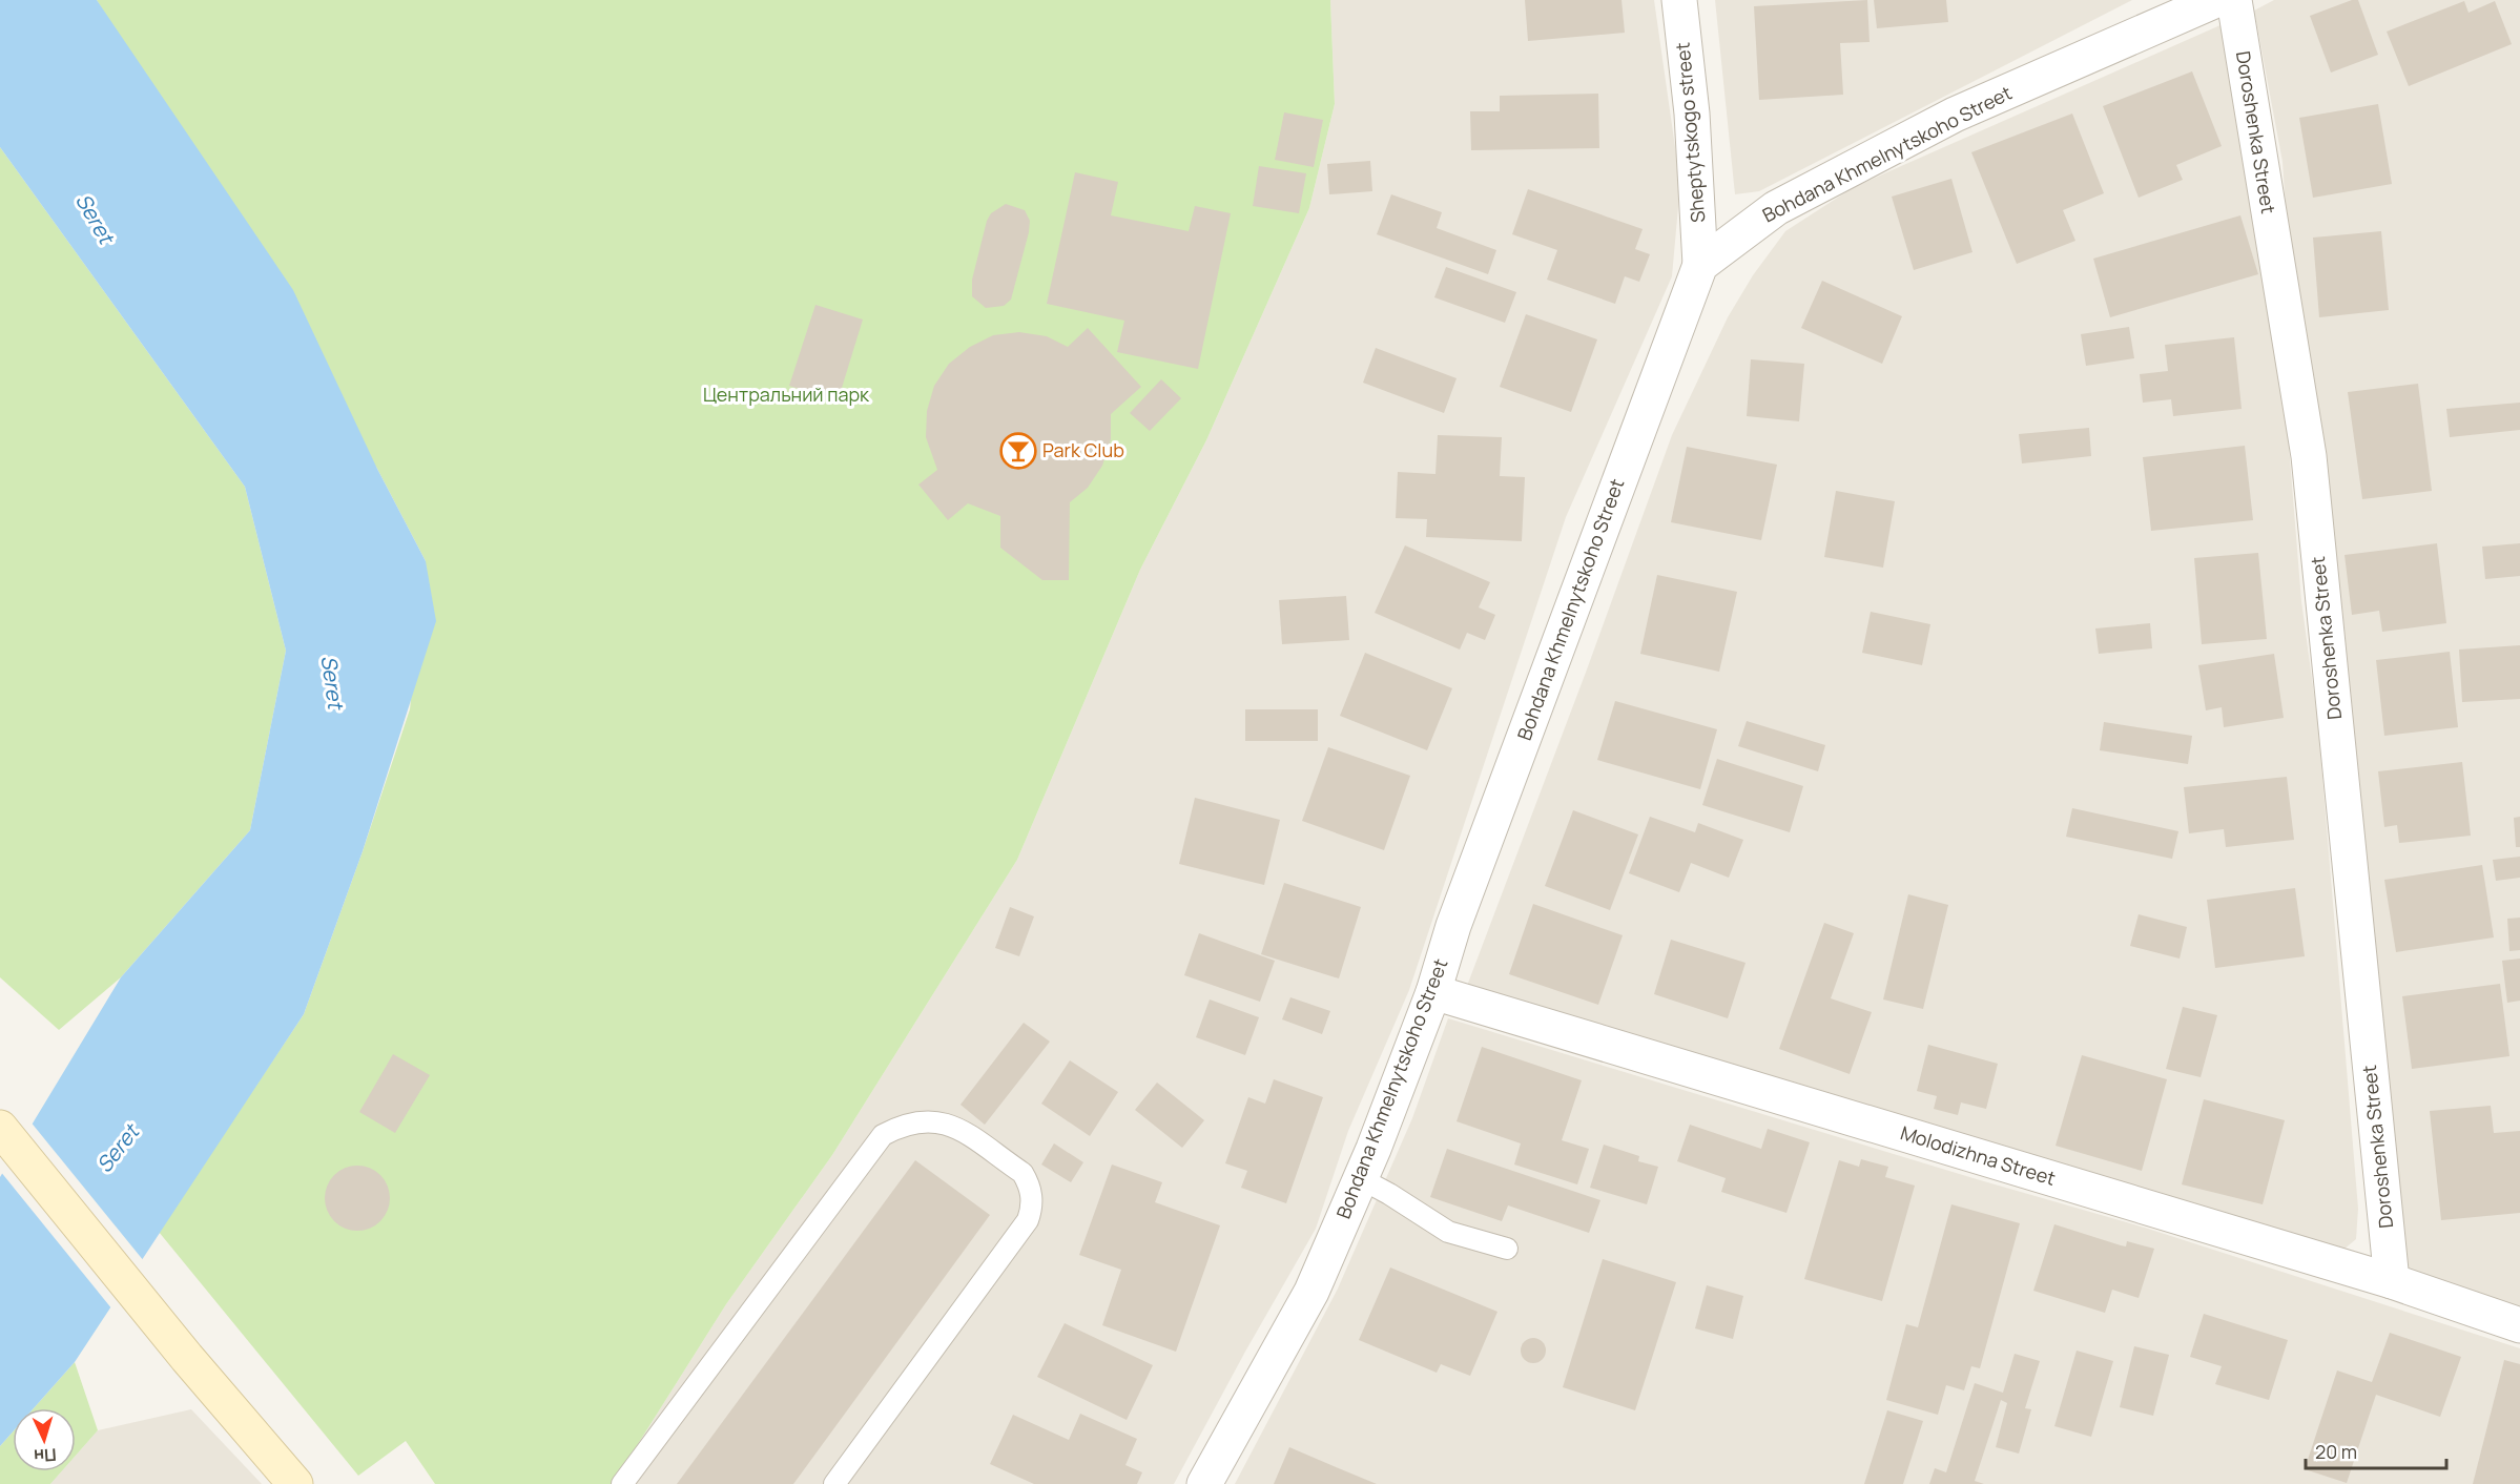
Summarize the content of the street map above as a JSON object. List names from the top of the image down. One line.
{"streets":{"street":["Sheptytskogo street","Doroshenka Street","Bohdana Khmelnytskoho Street","Molodizhna Street"]},"crossings":[["Sheptytskogo street","Bohdana Khmelnytskoho Street"],["Doroshenka Street","Molodizhna Street"],["Bohdana Khmelnytskoho Street","Molodizhna Street"]],"water":["Seret"],"parks":["Центральний парк"],"places":{"bar":["Park Club"]},"scale_bar":"20 m","north":"bottom"}
